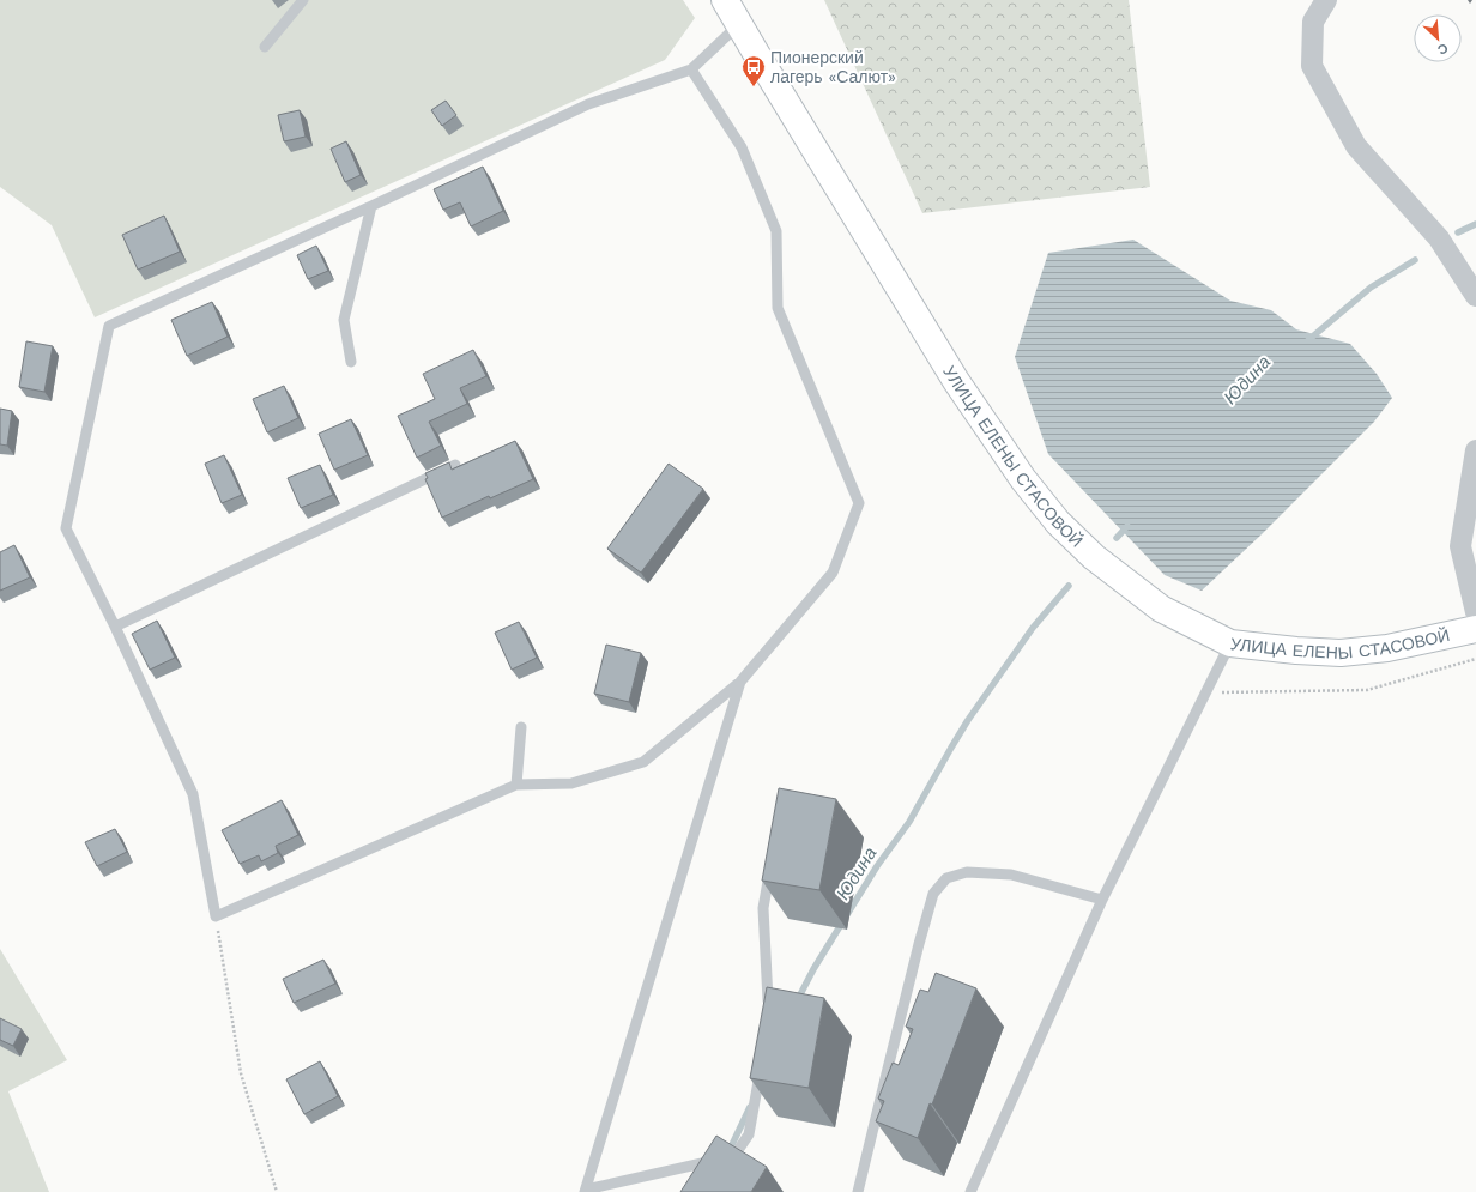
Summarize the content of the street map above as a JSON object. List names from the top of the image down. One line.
{"streets":{"main road":["УЛИЦА ЕЛЕНЫ СТАСОВОЙ"]},"water":["Юдина"],"places":{"bus stop":["Пионерский лагерь «Салют»"]},"north":"bottom right"}
